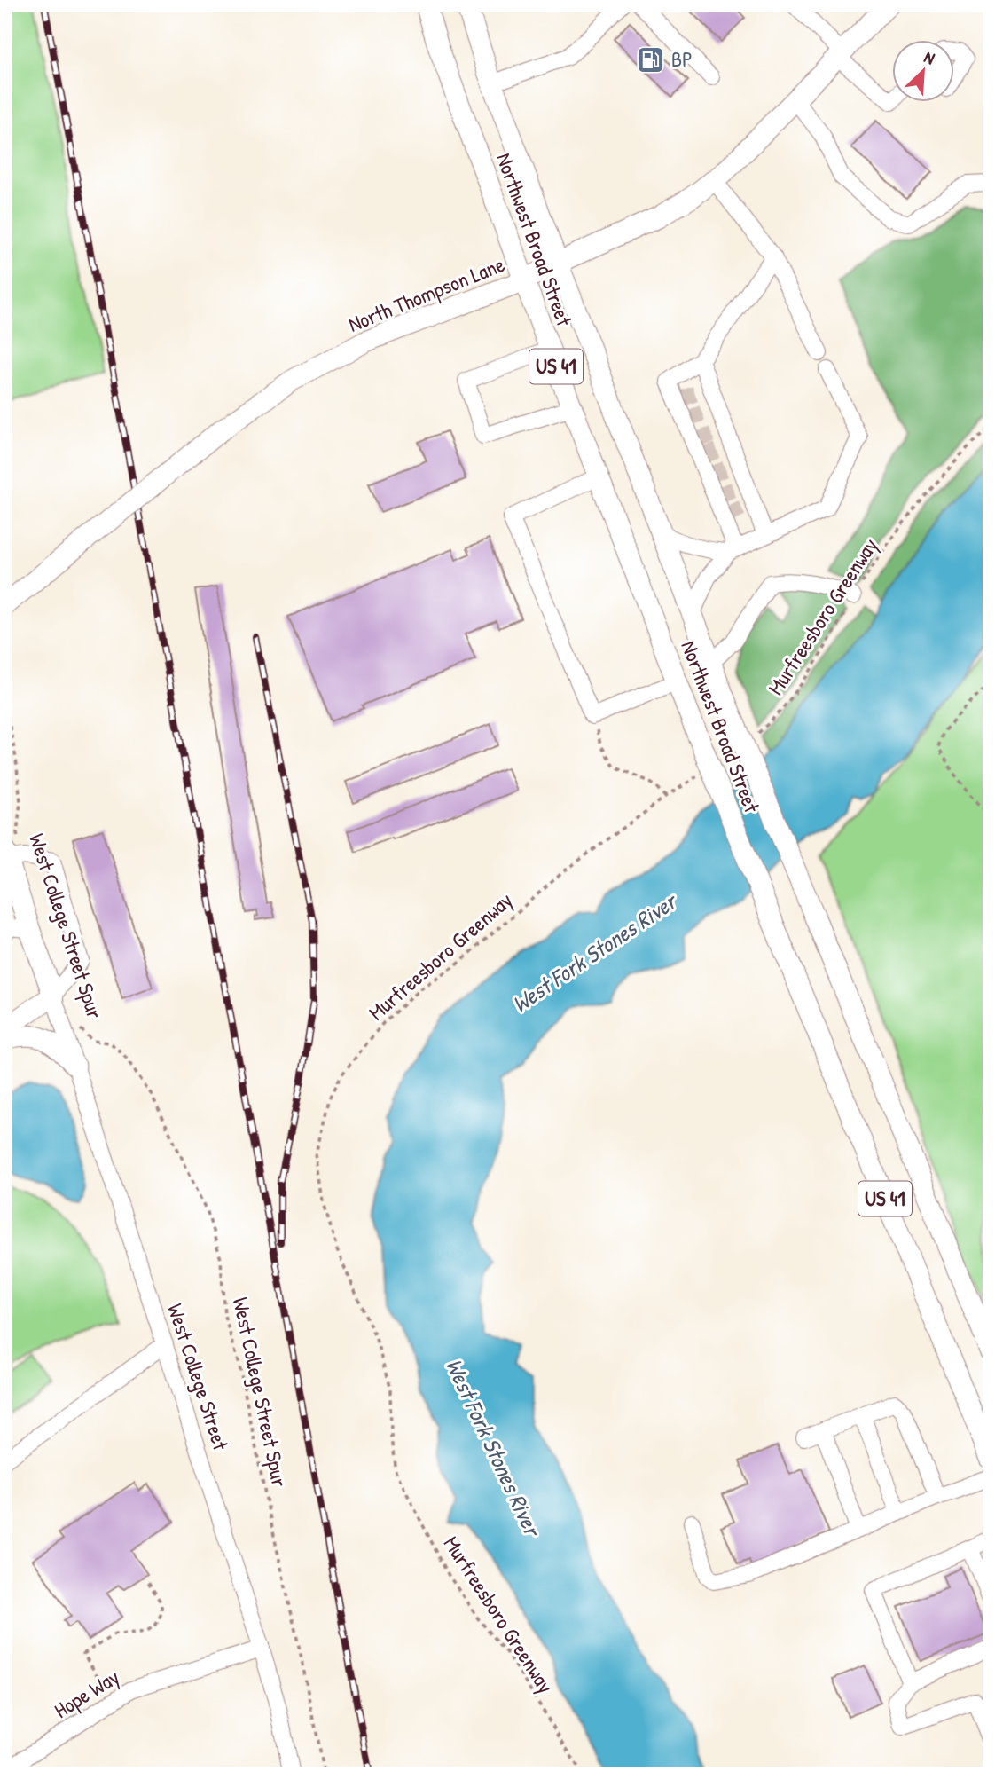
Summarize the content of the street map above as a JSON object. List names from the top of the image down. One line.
{"streets":{"main road":["Northwest Broad Street","North Thompson Lane","US 41"],"street":["West College Street","Hope Way"],"path":["Murfreesboro Greenway","West College Street Spur"]},"crossings":[["Northwest Broad Street","North Thompson Lane"],["West College Street","Hope Way"]],"water":["West Fork Stones River"],"places":{"fuel station":["BP"]},"north":"top right"}
